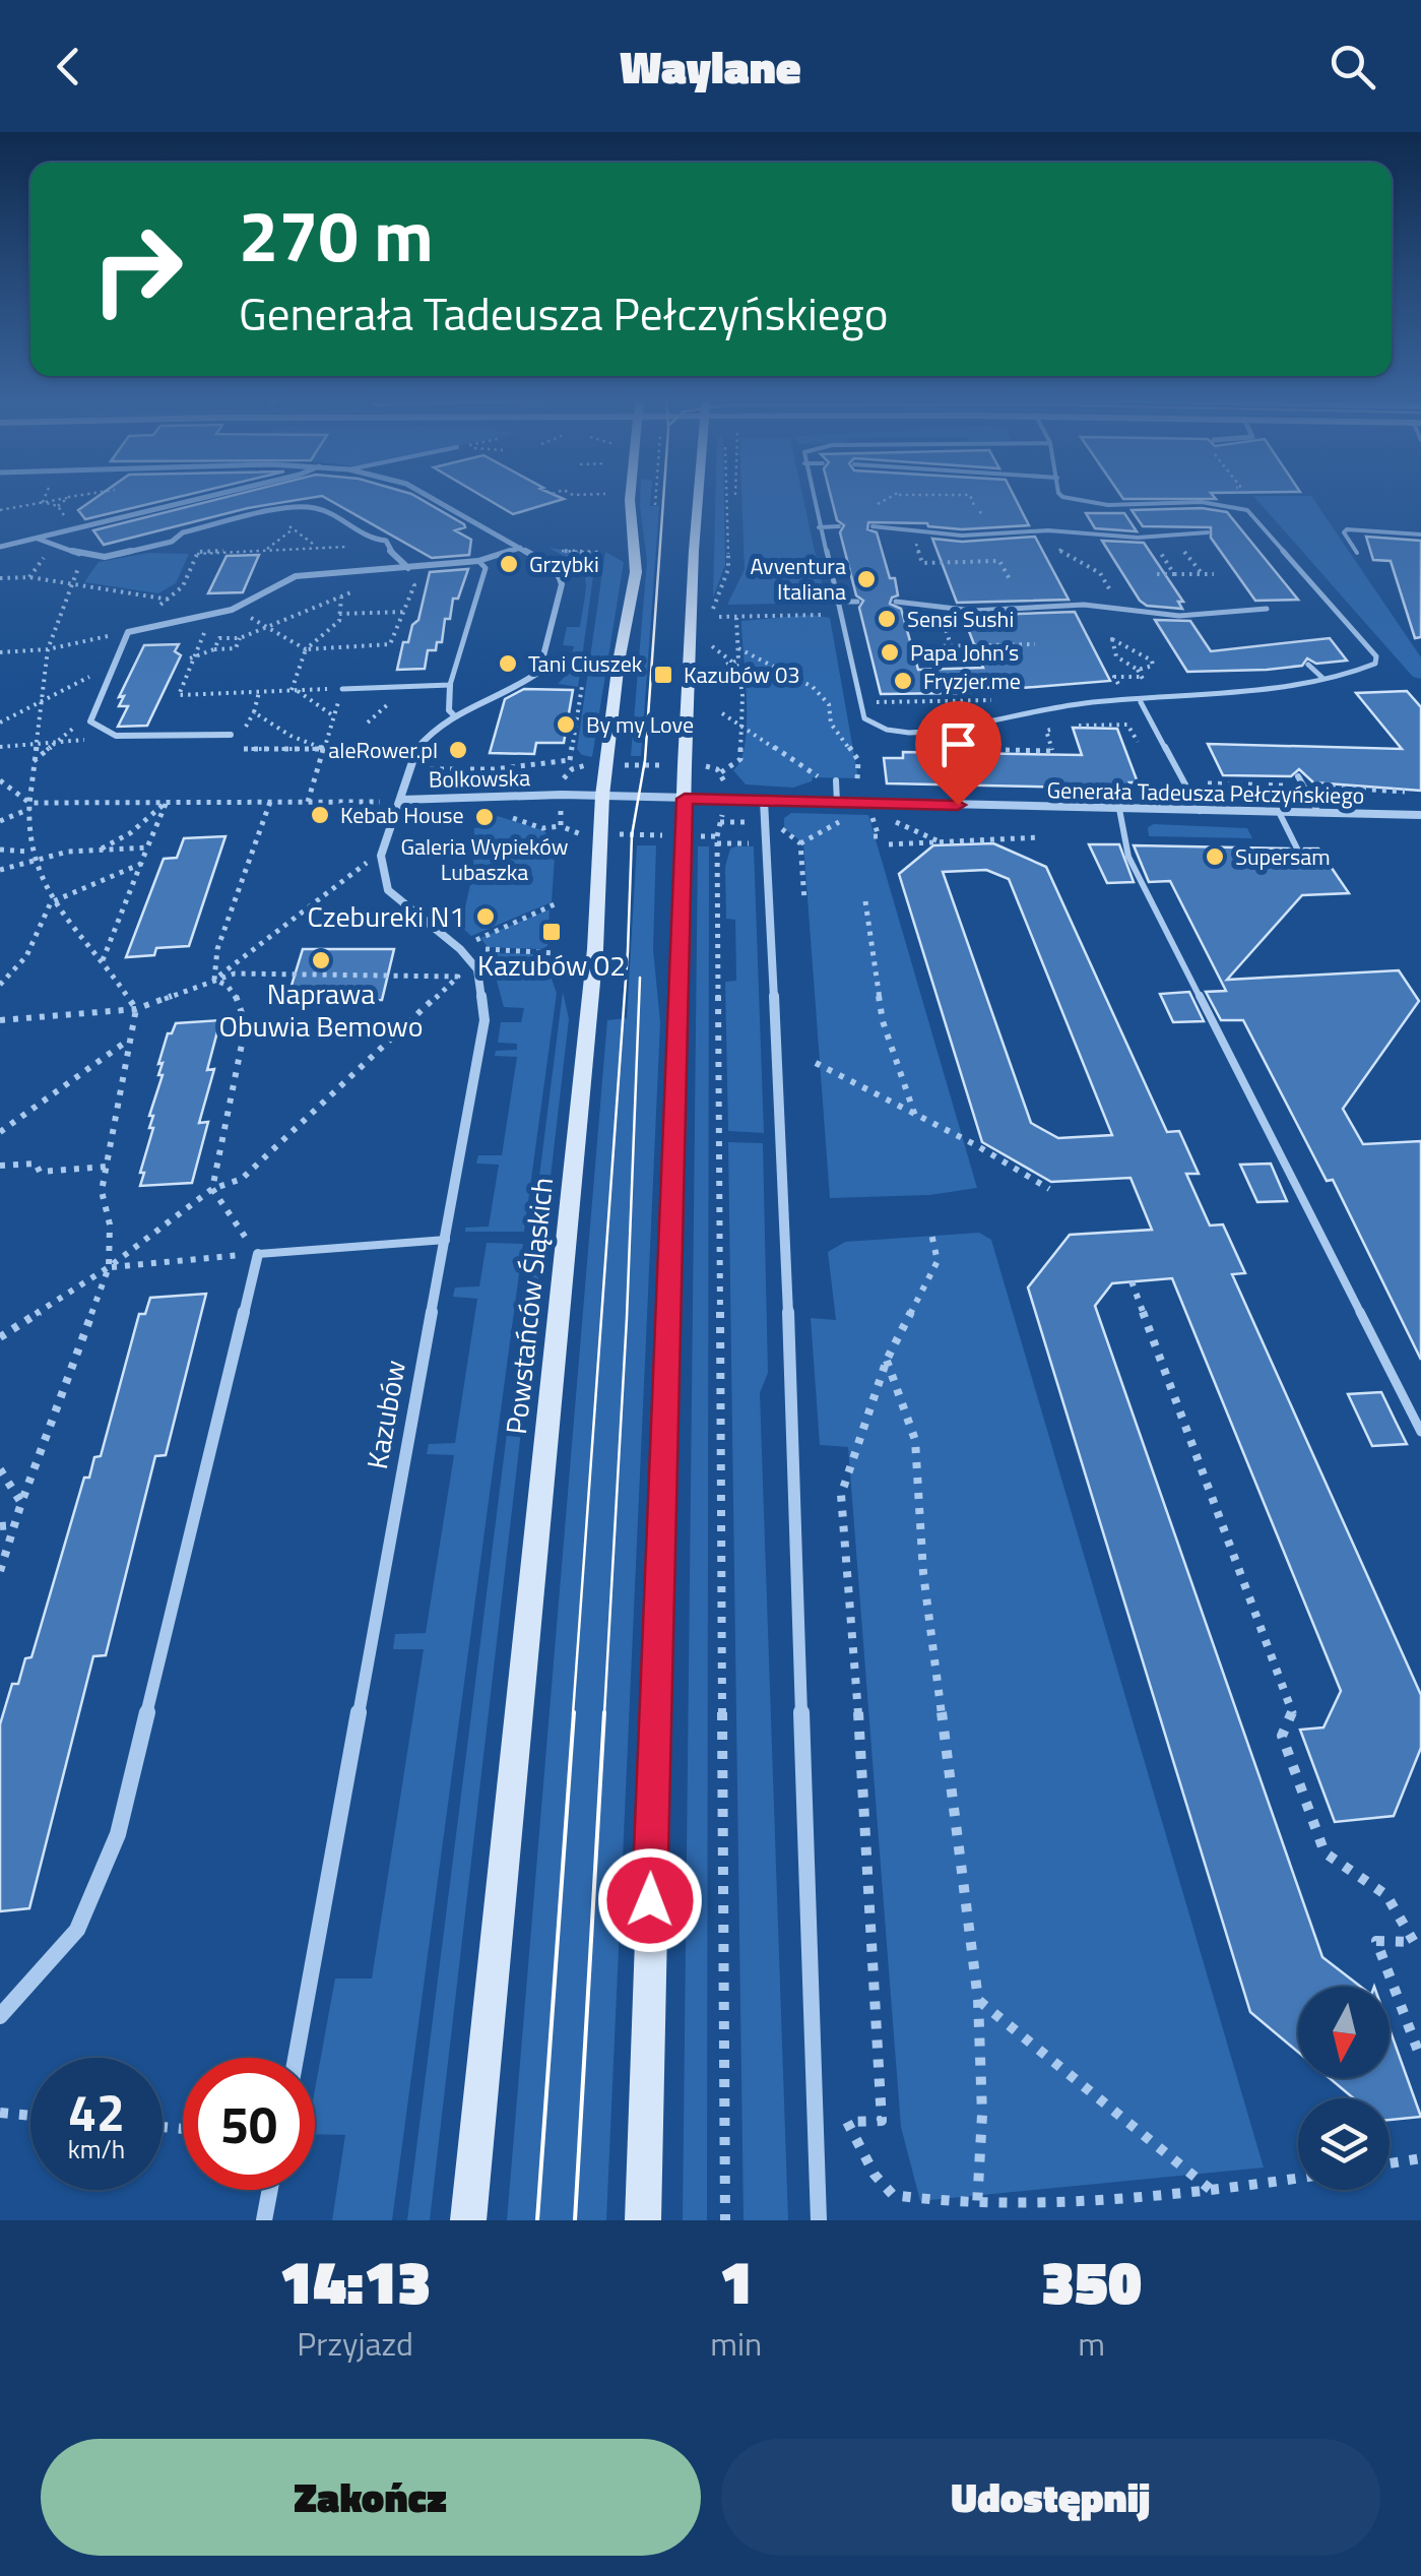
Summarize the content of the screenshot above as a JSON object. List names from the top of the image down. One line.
{"streets":{"main road":["Powstańców Śląskich"],"street":["Bolkowska","Generała Tadeusza Pełczyńskiego","Kazubów"]},"crossings":[["Bolkowska","Generała Tadeusza Pełczyńskiego"],["Bolkowska","Powstańców Śląskich"]],"places":{"other":["Grzybki","Avventura Italiana","Sensi Sushi","Papa John’s","Tani Ciuszek","Fryzjer.me","By my Love","aleRower.pl","Kebab House","Galeria Wypieków Lubaszka","Supersam","Czebureki N1","Naprawa Obuwia Bemowo"],"transit":["Kazubów 03","Kazubów 02"]},"north":"bottom","page":{"header":"Waylane","turn":["270 m","Generała Tadeusza Pełczyńskiego"],"speed":"42 km/h","limit":"50","eta":["14:13","Przyjazd","1","min","350","m"],"buttons":["Zakończ","Udostępnij"]}}
